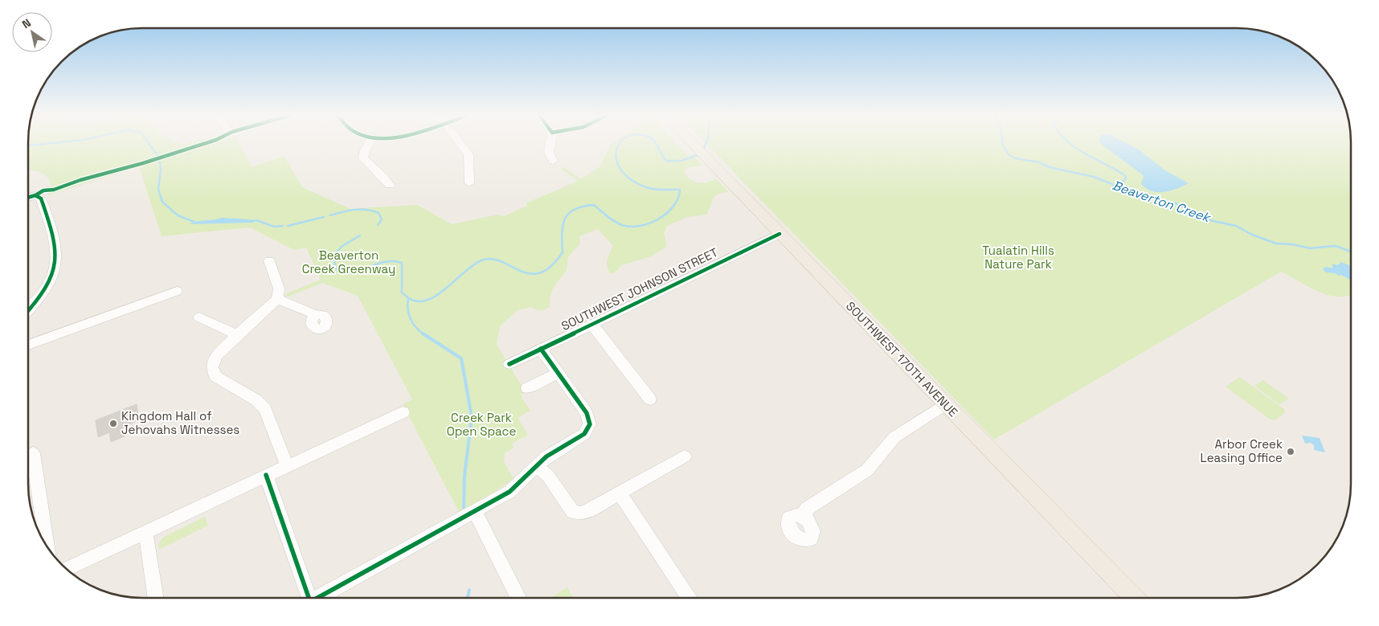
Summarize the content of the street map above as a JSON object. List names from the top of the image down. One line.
{"streets":{"main road":["SOUTHWEST 170TH AVENUE"],"street":["SOUTHWEST JOHNSON STREET"]},"crossings":[["SOUTHWEST JOHNSON STREET","SOUTHWEST 170TH AVENUE"]],"water":["Beaverton Creek"],"parks":["Tualatin Hills Nature Park","Beaverton Creek Greenway","Creek Park Open Space"],"places":["Kingdom Hall of Jehovahs Witnesses","Arbor Creek Leasing Office"],"north":"top left"}
